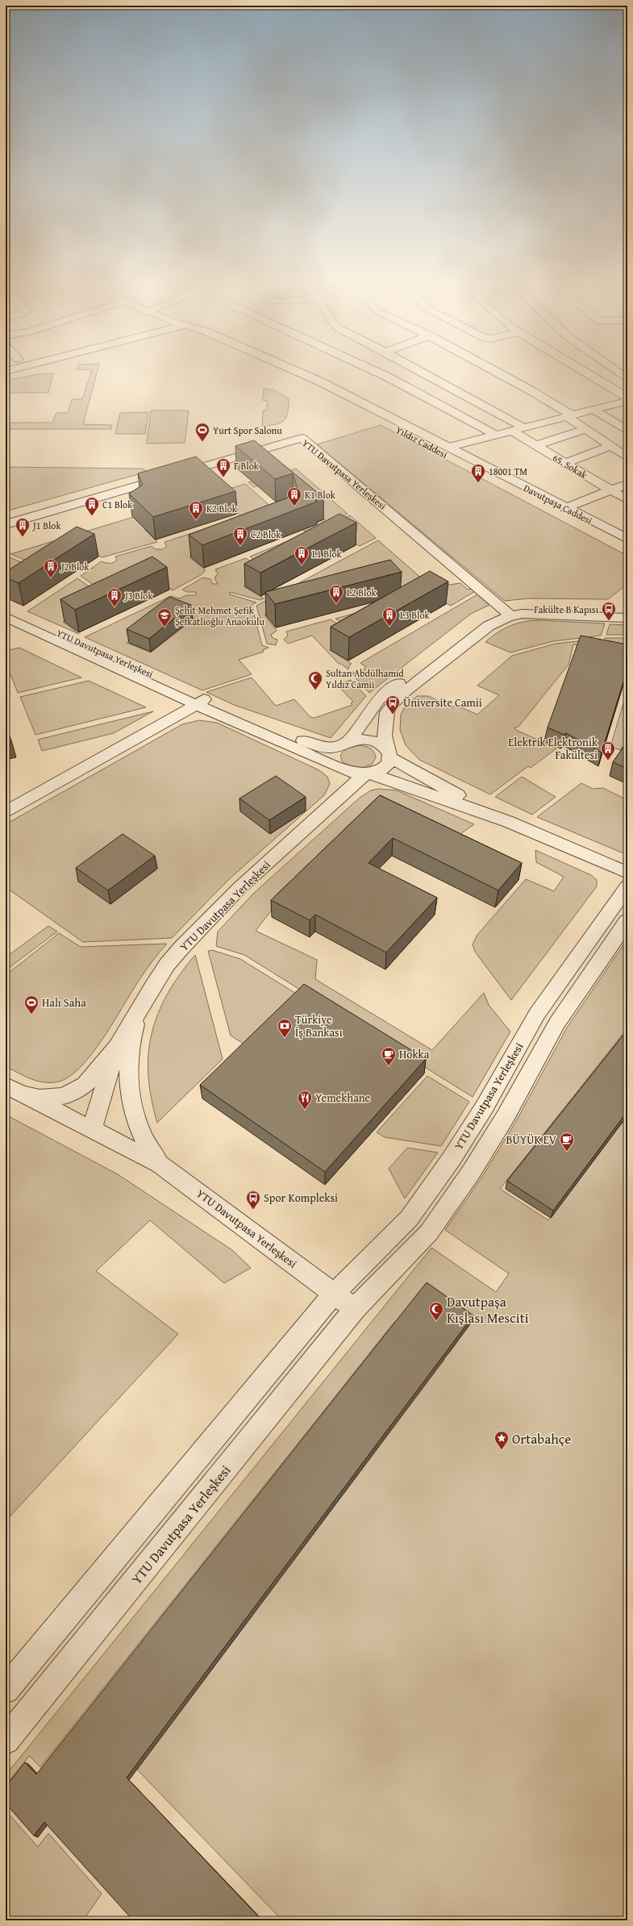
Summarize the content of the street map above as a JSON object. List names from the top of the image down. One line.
{"streets":{"street":["Yıldız Caddesi","65. Sokak","YTU Davutpasa Yerleşkesi","Davutpaşa Caddesi"]},"places":{"sports":["Yurt Spor Salonu","Halı Saha"],"building":["F Blok","18001 TM","K1 Blok","C1 Blok","K2 Blok","J1 Blok","C2 Blok","L1 Blok","J2 Blok","L2 Blok","J3 Blok","L3 Blok","Elektrik Elektronik Fakültesi"],"bus stop":["Fakülte B Kapısı","Üniversite Camii","Spor Kompleksi"],"school or university":["Şehit Mehmet Şefik Şefkatlioğlu Anaokulu"],"mosque":["Sultan Abdülhamid Yıldız Camii","Davutpaşa Kışlası Mesciti"],"bank":["Türkiye İş Bankası"],"cafe":["Hokka","BÜYÜK EV"],"restaurant":["Yemekhane"],"place":["Ortabahçe"]}}
